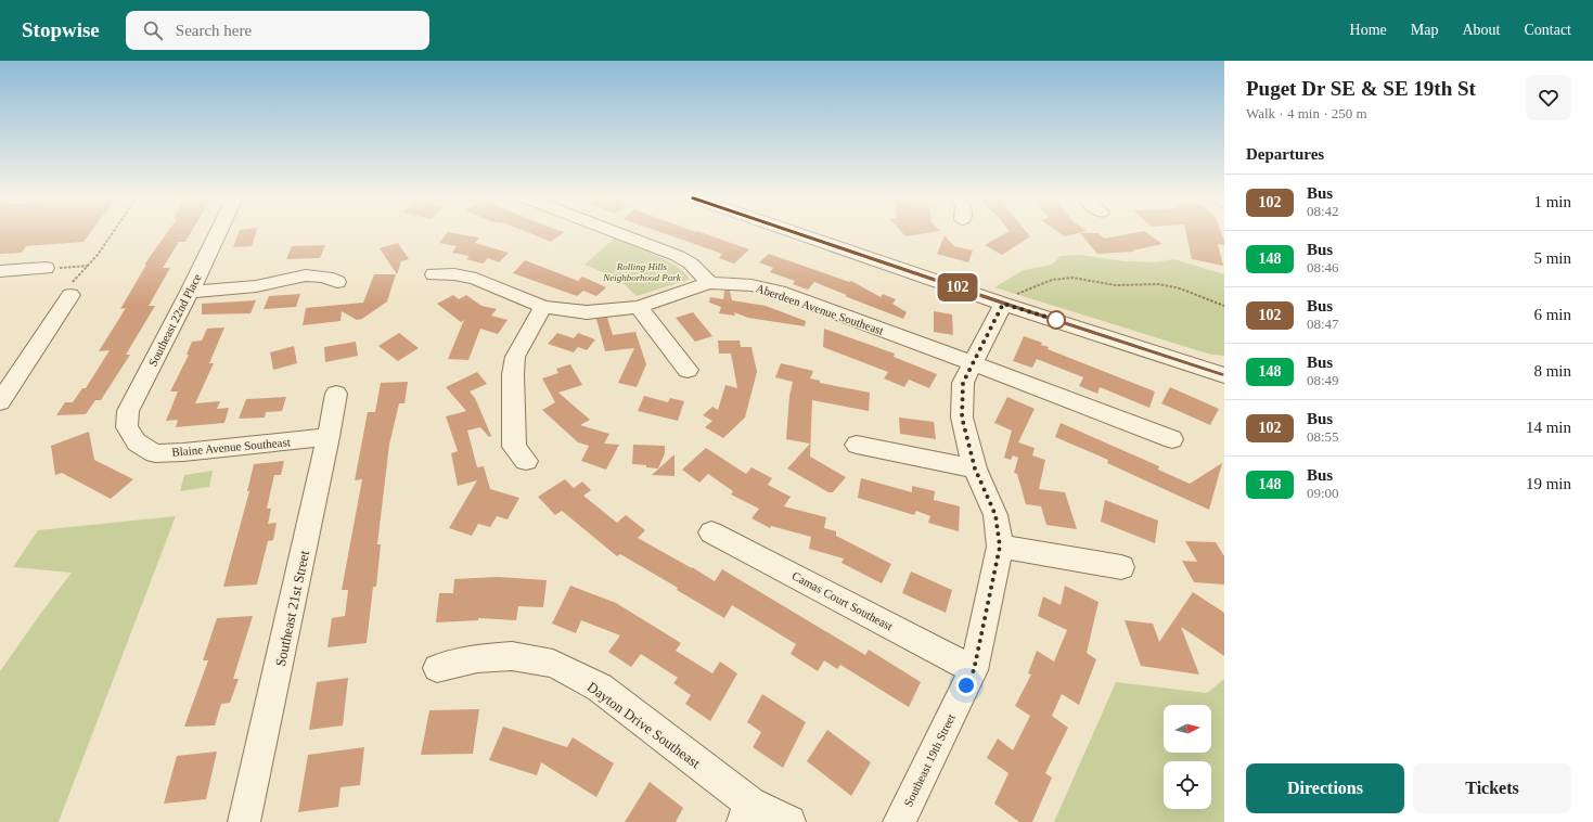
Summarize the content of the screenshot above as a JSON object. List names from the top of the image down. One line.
{"streets":{"street":["Aberdeen Avenue Southeast","Southeast 22nd Place","Blaine Avenue Southeast","Camas Court Southeast","Southeast 21st Street","Dayton Drive Southeast","Southeast 19th Street"]},"crossings":[["Aberdeen Avenue Southeast","Southeast 19th Street"],["Southeast 22nd Place","Blaine Avenue Southeast"],["Blaine Avenue Southeast","Southeast 21st Street"],["Camas Court Southeast","Southeast 19th Street"]],"parks":["Rolling Hills Neighborhood Park"],"lines":["bus line 102"],"north":"right","page":{"header":"Stopwise","search":"Search here","nav":["Home","Map","About","Contact"],"on_map":"102","heading":[["Puget Dr SE & SE 19th St","Walk · 4 min · 250 m"],"Departures"],"list":[{"mark":"102","name":"Bus","note":"08:42","value":"1 min"},{"mark":"148","name":"Bus","note":"08:46","value":"5 min"},{"mark":"102","name":"Bus","note":"08:47","value":"6 min"},{"mark":"148","name":"Bus","note":"08:49","value":"8 min"},{"mark":"102","name":"Bus","note":"08:55","value":"14 min"},{"mark":"148","name":"Bus","note":"09:00","value":"19 min"}],"buttons":["Directions","Tickets"]}}
